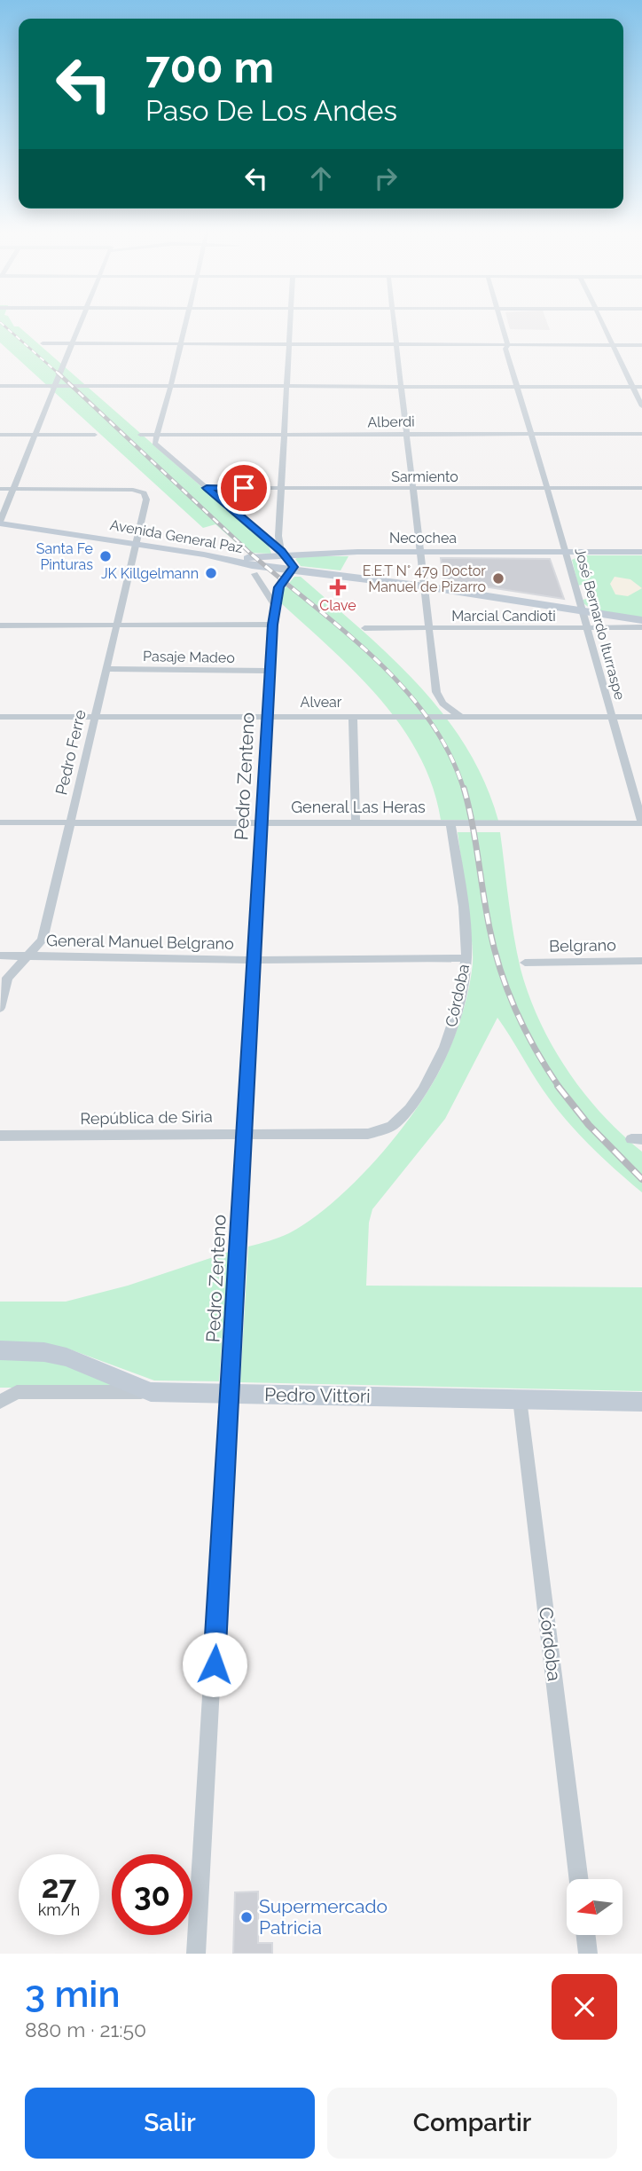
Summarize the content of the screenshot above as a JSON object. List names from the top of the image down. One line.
{"streets":{"main road":["Avenida General Paz","Necochea","Pedro Vittori"],"street":["Alberdi","Sarmiento","Marcial Candioti","José Bernardo Iturraspe","Pasaje Madeo","Alvear","Pedro Ferre","Pedro Zenteno","General Las Heras","General Manuel Belgrano","Belgrano","Córdoba","República de Siria"]},"crossings":[["Alberdi","José Bernardo Iturraspe"],["Sarmiento","José Bernardo Iturraspe"],["Avenida General Paz","Necochea"],["Avenida General Paz","José Bernardo Iturraspe"],["Avenida General Paz","Pedro Ferre"],["Avenida General Paz","Pedro Zenteno"],["Necochea","José Bernardo Iturraspe"],["Marcial Candioti","José Bernardo Iturraspe"],["José Bernardo Iturraspe","Alvear"],["José Bernardo Iturraspe","General Las Heras"],["Pasaje Madeo","Pedro Ferre"],["Pasaje Madeo","Pedro Zenteno"],["Alvear","Pedro Ferre"],["Alvear","Pedro Zenteno"],["Pedro Ferre","General Las Heras"],["Pedro Ferre","General Manuel Belgrano"],["Pedro Zenteno","General Las Heras"],["Pedro Zenteno","General Manuel Belgrano"],["Pedro Zenteno","República de Siria"],["Pedro Zenteno","Pedro Vittori"],["General Las Heras","Córdoba"],["General Manuel Belgrano","Córdoba"],["Córdoba","República de Siria"],["Córdoba","Pedro Vittori"]],"places":{"other":["Santa Fe Pinturas","JK Killgelmann","E.E.T N° 479 Doctor Manuel de Pizarro","Supermercado Patricia"],"health":["Clave"]},"north":"left","page":{"turn":["700 m","Paso De Los Andes"],"speed":"27 km/h","limit":"30","heading":["3 min","880 m · 21:50"],"buttons":["Salir","Compartir"]}}
